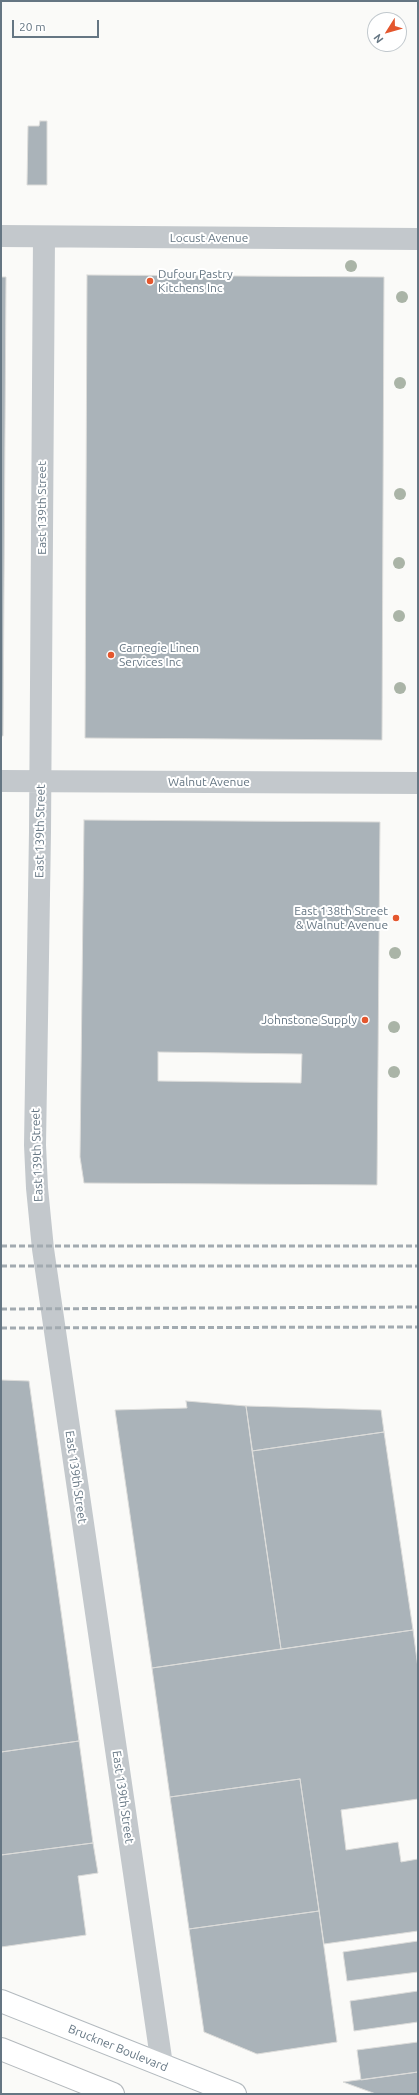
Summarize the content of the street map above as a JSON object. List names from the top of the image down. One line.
{"streets":{"main road":["Bruckner Boulevard"],"street":["Locust Avenue","East 139th Street","Walnut Avenue"]},"crossings":[["Locust Avenue","East 139th Street"],["East 139th Street","Walnut Avenue"],["East 139th Street","Bruckner Boulevard"]],"places":["Dufour Pastry Kitchens Inc","Carnegie Linen Services Inc","East 138th Street & Walnut Avenue","Johnstone Supply"],"scale_bar":"20 m","north":"bottom left"}
